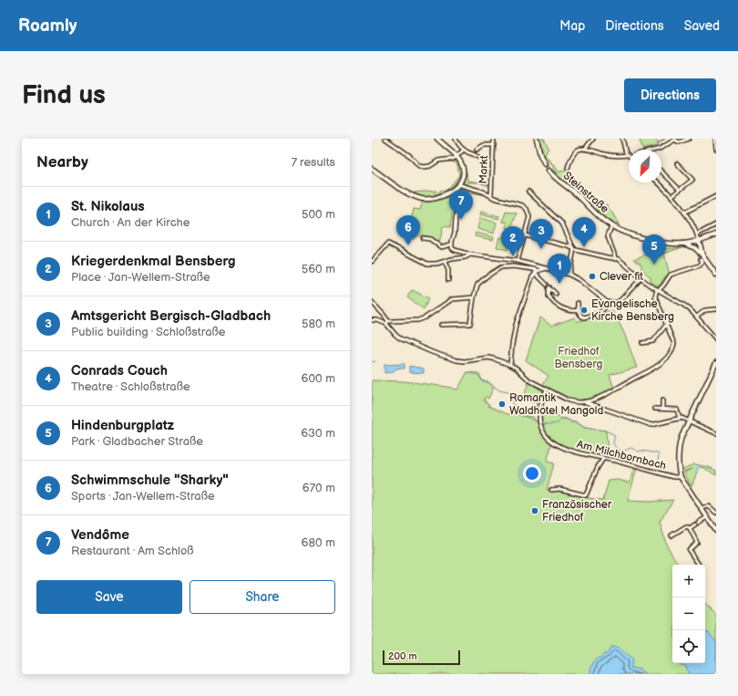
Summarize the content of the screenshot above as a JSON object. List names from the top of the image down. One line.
{"streets":{"main road":["Steinstraße"],"street":["Markt","Am Milchbornbach"]},"parks":["Friedhof Bensberg"],"places":["Clever fit","Evangelische Kirche Bensberg","Romantik Waldhotel Mangold","Französischer Friedhof"],"scale_bar":"200 m","north":"bottom left","page":{"header":"Roamly","nav":["Map","Directions","Saved"],"buttons":["Directions",["Save","Share"]],"title":"Find us","heading":["Nearby","7 results"],"list":[{"mark":"1","name":"St. Nikolaus","note":"Church · An der Kirche","value":"500 m"},{"mark":"2","name":"Kriegerdenkmal Bensberg","note":"Place · Jan-Wellem-Straße","value":"560 m"},{"mark":"3","name":"Amtsgericht Bergisch-Gladbach","note":"Public building · Schloßstraße","value":"580 m"},{"mark":"4","name":"Conrads Couch","note":"Theatre · Schloßstraße","value":"600 m"},{"mark":"5","name":"Hindenburgplatz","note":"Park · Gladbacher Straße","value":"630 m"},{"mark":"6","name":"Schwimmschule \"Sharky\"","note":"Sports · Jan-Wellem-Straße","value":"670 m"},{"mark":"7","name":"Vendôme","note":"Restaurant · Am Schloß","value":"680 m"}],"pins":["7","6","4","3","2","5","1"],"map_buttons":["+","−"],"scale":"200 m"}}
